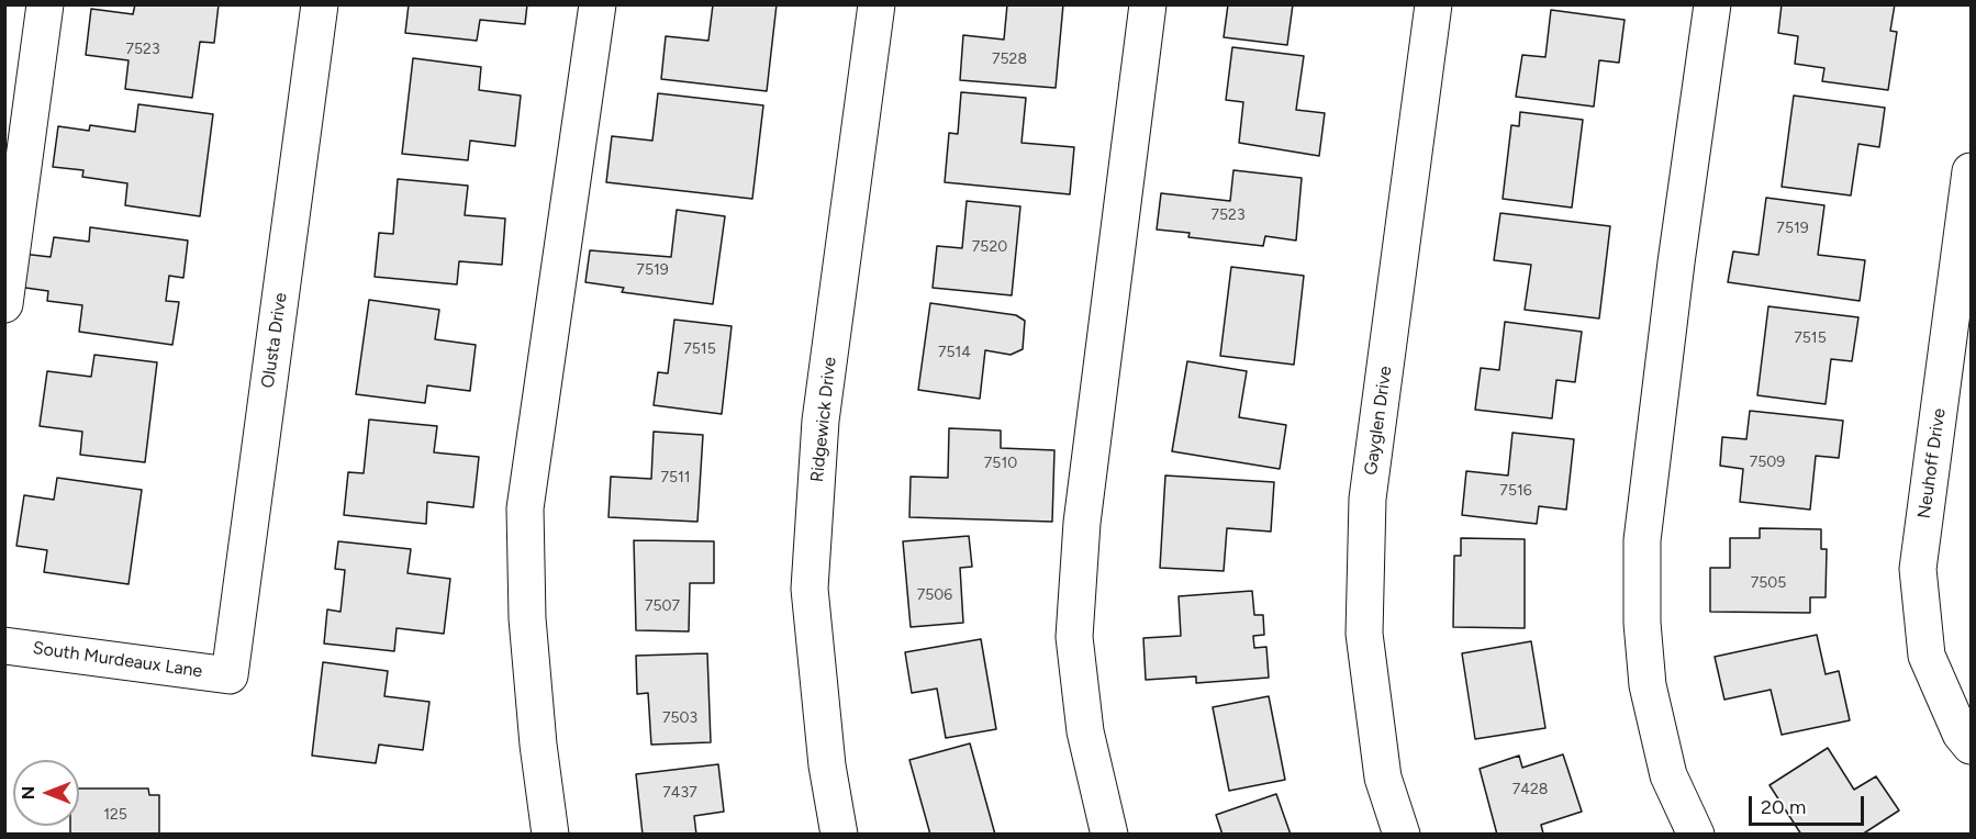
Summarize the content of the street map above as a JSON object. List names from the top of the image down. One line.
{"streets":{"street":["Olusta Drive","Ridgewick Drive","Gayglen Drive","Neuhoff Drive","South Murdeaux Lane"]},"crossings":[["Olusta Drive","South Murdeaux Lane"]],"house_numbers":["7523","7528","7523","7519","7520","7519","7515","7515","7514","7509","7510","7511","7516","7505","7506","7507","7503","7428","7437","125"],"scale_bar":"20 m","north":"left"}
